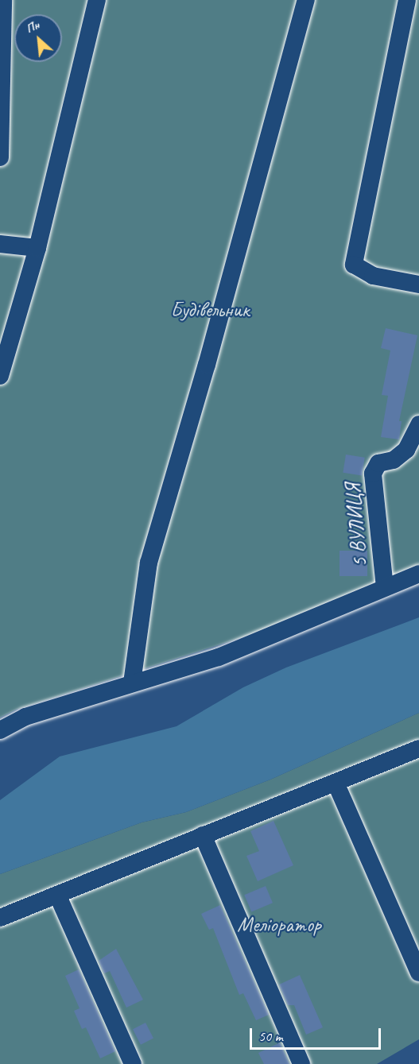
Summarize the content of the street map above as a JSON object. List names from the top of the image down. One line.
{"streets":{"street":["5 ВУЛИЦЯ"]},"parks":["Будівельник","Меліоратор"],"scale_bar":"50 m","north":"top left"}
